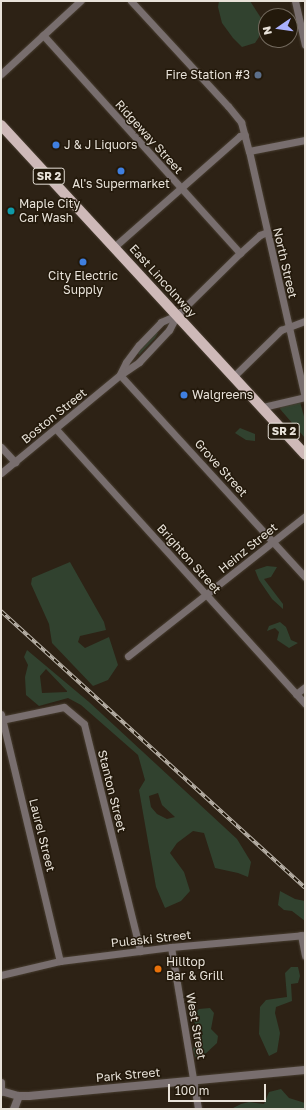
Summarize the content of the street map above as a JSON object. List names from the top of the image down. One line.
{"streets":{"main road":["SR 2","East Lincolnway"],"street":["Ridgeway Street","North Street","Boston Street","Grove Street","Heinz Street","Brighton Street","Stanton Street","Laurel Street","Pulaski Street","West Street","Park Street"]},"crossings":[["Ridgeway Street","Boston Street"],["North Street","East Lincolnway"],["North Street","Boston Street"],["East Lincolnway","Boston Street"],["Boston Street","Grove Street"],["Boston Street","Brighton Street"],["Grove Street","Heinz Street"],["Heinz Street","Brighton Street"],["Stanton Street","Laurel Street"],["Stanton Street","Pulaski Street"],["Laurel Street","Pulaski Street"],["Pulaski Street","West Street"],["West Street","Park Street"]],"places":["Fire Station #3","J & J Liquors","Al's Supermarket","Maple City Car Wash","City Electric Supply","Walgreens","Hilltop Bar & Grill"],"scale_bar":"100 m","north":"left"}
